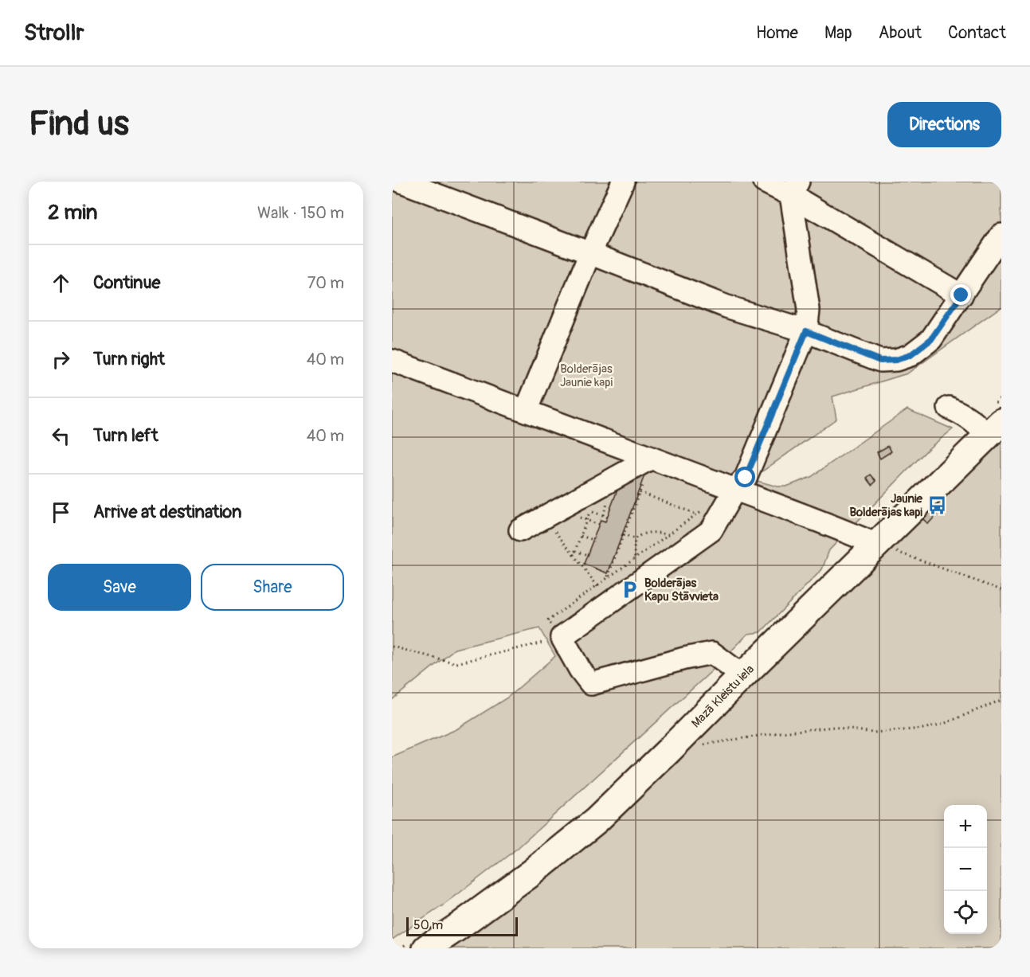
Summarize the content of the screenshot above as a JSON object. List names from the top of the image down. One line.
{"streets":{"main road":["Mazā Kleistu iela"]},"parks":["Bolderājas Jaunie kapi"],"places":{"bus stop":["Jaunie Bolderājas kapi"],"parking":["Bolderājas Kapu Stāvvieta"]},"scale_bar":"50 m","page":{"header":"Strollr","nav":["Home","Map","About","Contact"],"buttons":["Directions",["Save","Share"]],"title":"Find us","heading":["2 min","Walk · 150 m"],"list":[["Continue","70 m"],["Turn right","40 m"],["Turn left","40 m"],"Arrive at destination"],"map_buttons":["+","−"],"scale":"50 m"}}
